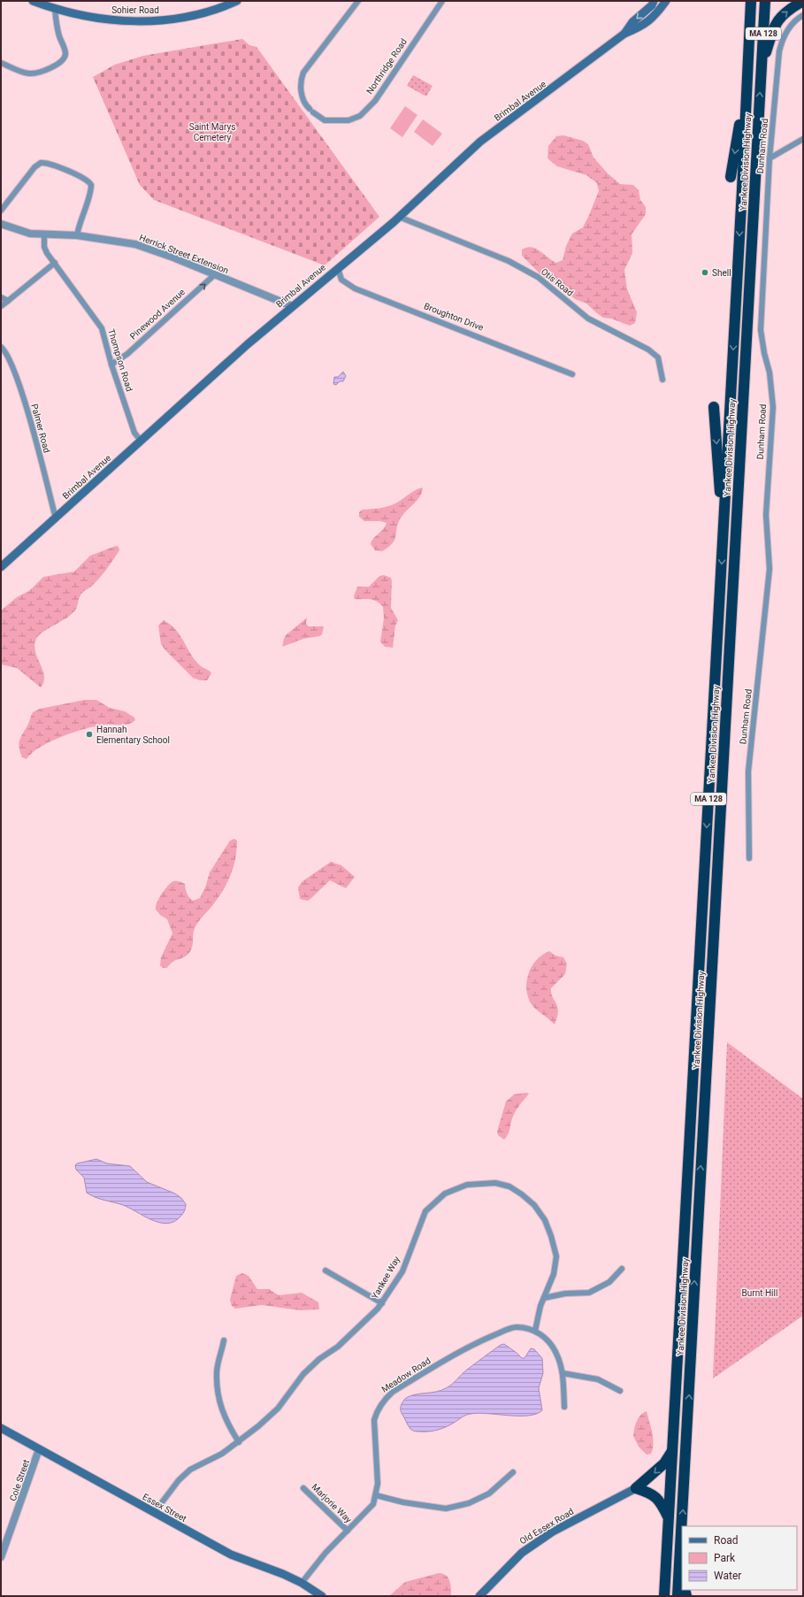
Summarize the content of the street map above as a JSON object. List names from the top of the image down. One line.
{"streets":{"highway":["MA 128","Yankee Division Highway"],"main road":["Sohier Road","Brimbal Avenue","Essex Street","Old Essex Road"],"street":["Northridge Road","Dunham Road","Herrick Street Extension","Otis Road","Pinewood Avenue","Broughton Drive","Thompson Road","Palmer Road","Yankee Way","Meadow Road","Cole Street","Marjorie Way"]},"crossings":[["Brimbal Avenue","Herrick Street Extension"],["Brimbal Avenue","Otis Road"],["Brimbal Avenue","Broughton Drive"],["Brimbal Avenue","Thompson Road"],["Brimbal Avenue","Palmer Road"],["Herrick Street Extension","Pinewood Avenue"],["Herrick Street Extension","Thompson Road"],["Pinewood Avenue","Thompson Road"],["Yankee Way","Meadow Road"],["Yankee Way","Essex Street"],["Meadow Road","Marjorie Way"],["Meadow Road","Essex Street"],["Cole Street","Essex Street"]],"one_way":["Pinewood Avenue"],"parks":["Saint Marys Cemetery","Burnt Hill"],"places":["Shell","Hannah Elementary School"],"legend":["Road","Park","Water"]}
